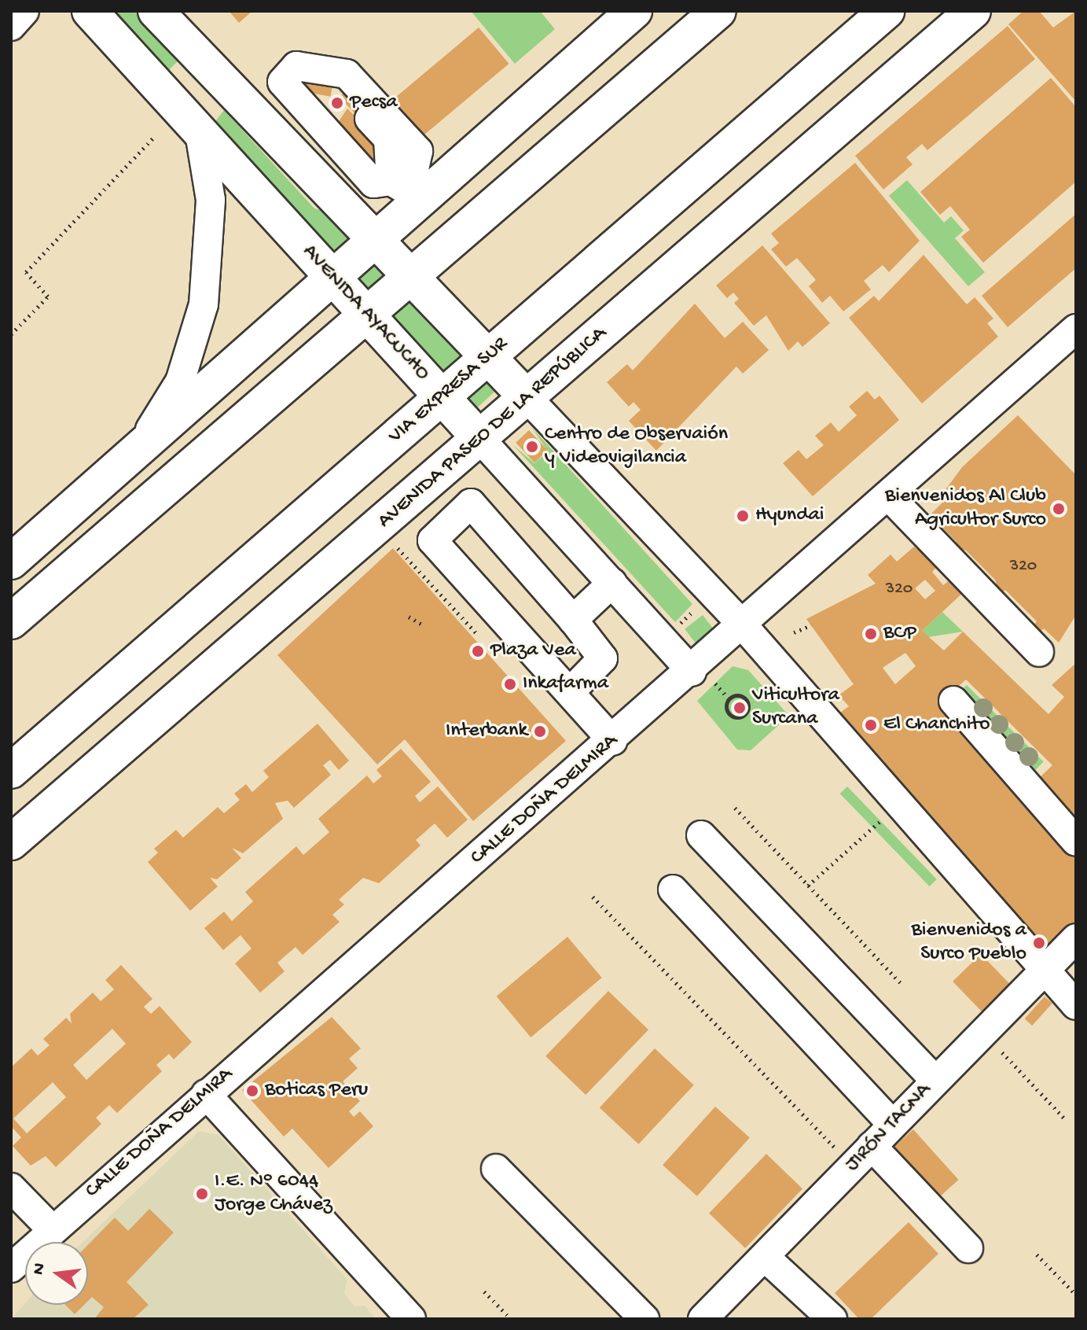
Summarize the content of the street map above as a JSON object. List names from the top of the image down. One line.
{"streets":{"main road":["AVENIDA AYACUCHO","VIA EXPRESA SUR","AVENIDA PASEO DE LA REPÚBLICA"],"street":["CALLE DOÑA DELMIRA","JIRÓN TACNA"]},"crossings":[["AVENIDA AYACUCHO","VIA EXPRESA SUR"],["AVENIDA AYACUCHO","AVENIDA PASEO DE LA REPÚBLICA"],["AVENIDA AYACUCHO","CALLE DOÑA DELMIRA"]],"places":["Pecsa","Centro de Observaión y Videovigilancia","Bienvenidos Al Club Agricultor Surco","Hyundai","BCP","Plaza Vea","Inkafarma","Viticultora Surcana","El Chanchito","Interbank","Bienvenidos a Surco Pueblo","Boticas Peru","I.E. N° 6044 Jorge Chávez"],"house_numbers":["320","320"],"north":"left"}
